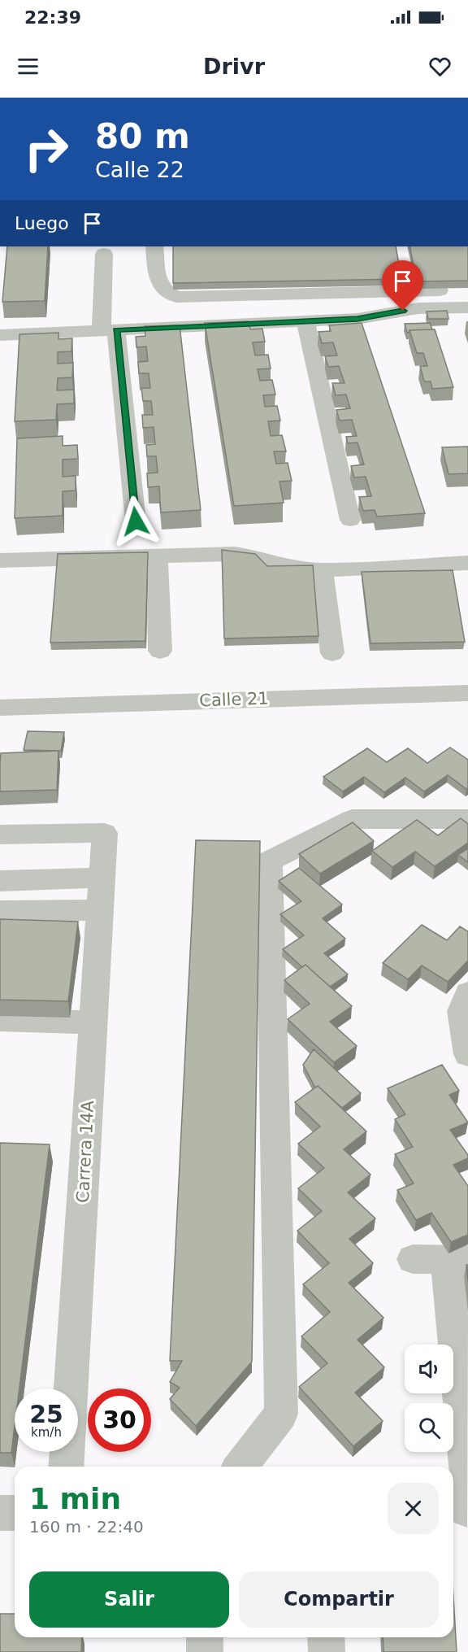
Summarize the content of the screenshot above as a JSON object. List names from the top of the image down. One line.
{"streets":{"street":["Calle 21","Carrera 14A"]},"page":{"status":"22:39","header":"Drivr","turn":["80 m","Calle 22"],"then":"Luego","speed":"25 km/h","limit":"30","heading":["1 min","160 m · 22:40"],"buttons":["Salir","Compartir"]}}
